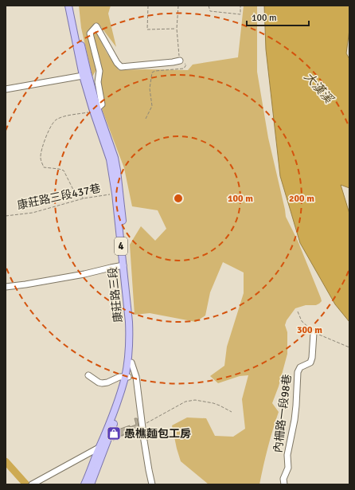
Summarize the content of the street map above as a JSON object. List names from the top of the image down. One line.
{"streets":{"main road":["4","康莊路三段"],"street":["內柵路一段98巷"],"path":["康莊路三段437巷"]},"crossings":[["康莊路三段437巷","康莊路三段"]],"water":["大漢溪"],"places":{"shop":["愚樵麵包工房"]},"scale_bar":"100 m","rings":["100 m","200 m","300 m"]}
